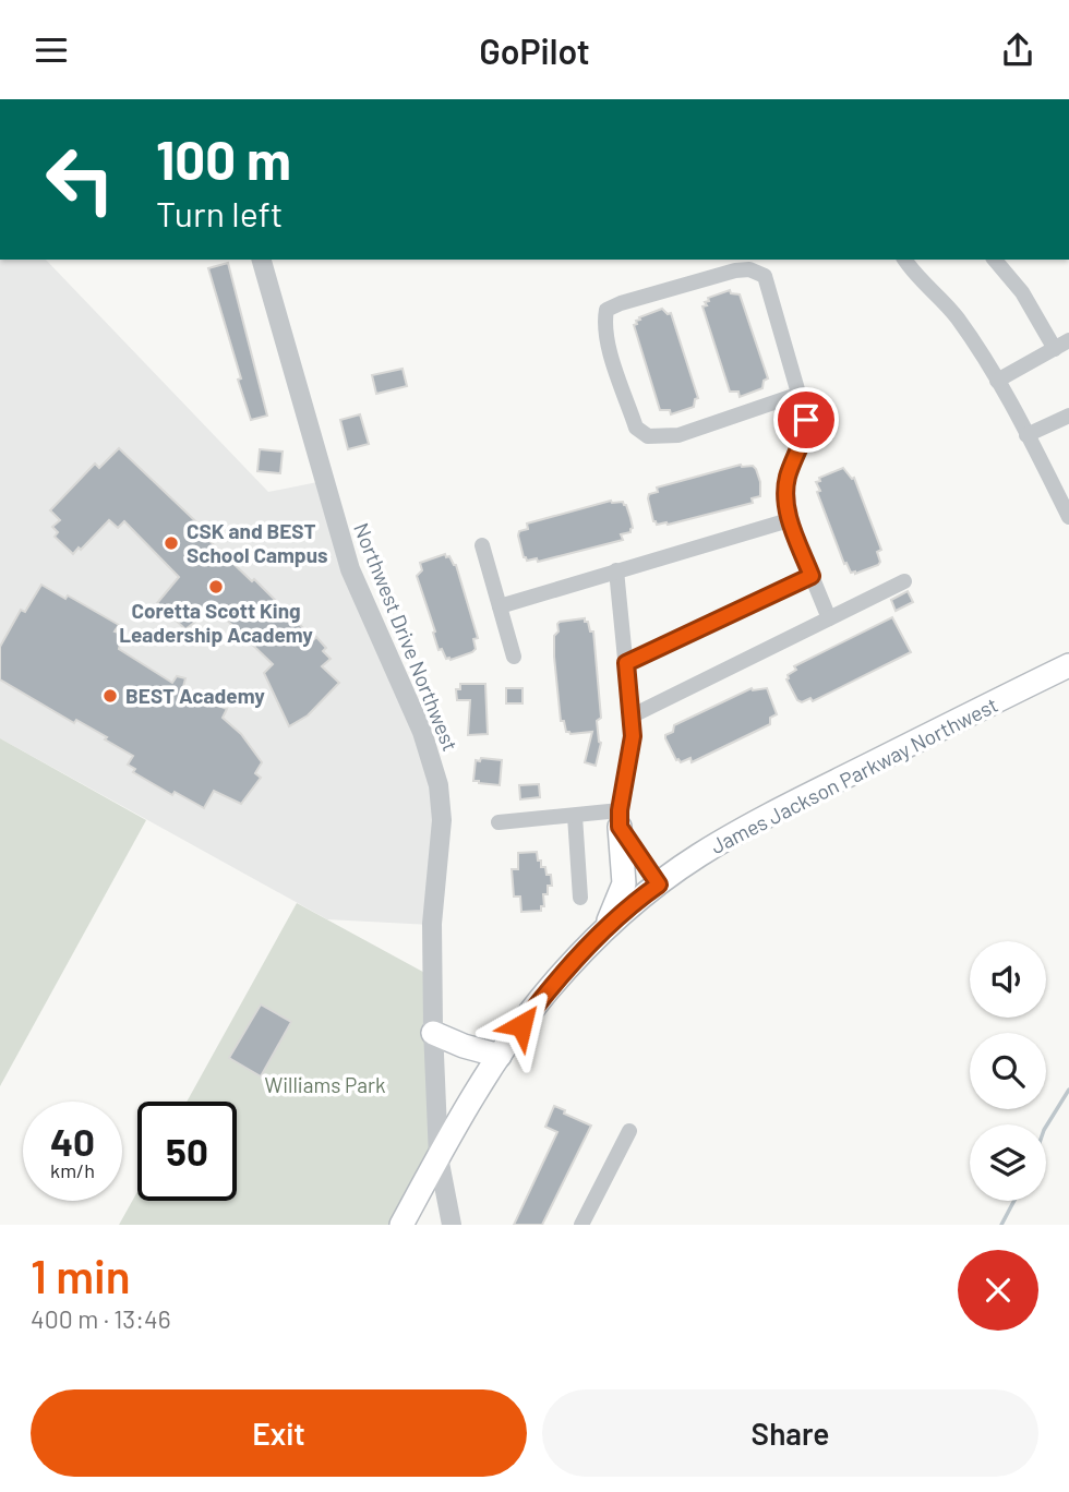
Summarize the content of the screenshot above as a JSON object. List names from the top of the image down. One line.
{"streets":{"main road":["James Jackson Parkway Northwest"],"street":["Northwest Drive Northwest"]},"crossings":[["Northwest Drive Northwest","James Jackson Parkway Northwest"]],"parks":["Williams Park"],"places":["CSK and BEST School Campus","Coretta Scott King Leadership Academy","BEST Academy"],"page":{"header":"GoPilot","turn":["100 m","Turn left"],"speed":"40 km/h","limit":"50","heading":["1 min","400 m · 13:46"],"buttons":["Exit","Share"]}}
